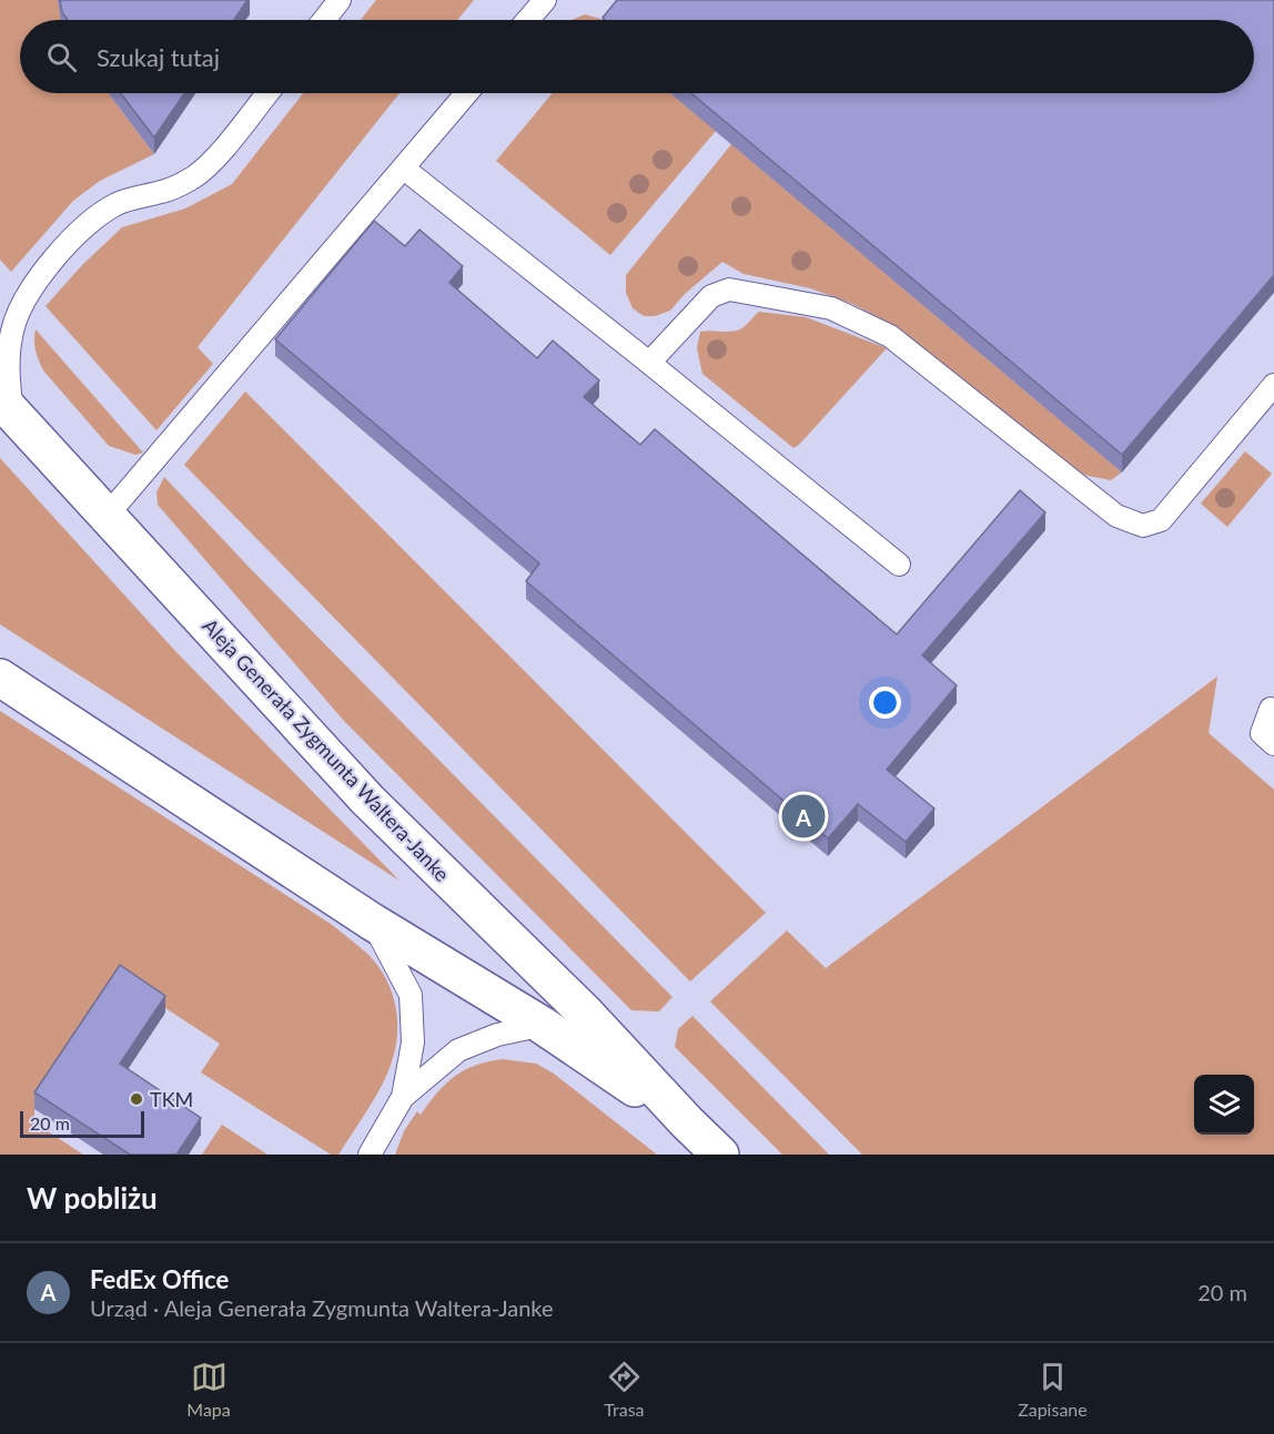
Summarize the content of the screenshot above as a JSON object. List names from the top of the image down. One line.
{"streets":{"main road":["Aleja Generała Zygmunta Waltera-Janke"]},"places":["TKM"],"scale_bar":"20 m","page":{"search":"Szukaj tutaj","pins":"A","scale":"20 m","heading":"W pobliżu","list":[{"mark":"A","name":"FedEx Office","note":"Urząd · Aleja Generała Zygmunta Waltera-Janke","value":"20 m"}],"nav":["Mapa","Trasa","Zapisane"]}}
